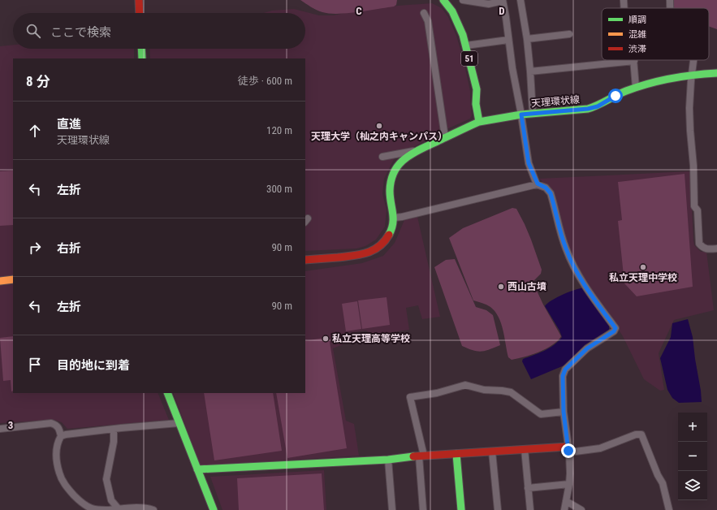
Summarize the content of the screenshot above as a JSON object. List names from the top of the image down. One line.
{"streets":{"street":["51","天理環状線"]},"crossings":[["51","天理環状線"]],"places":["天理大学（杣之内キャンパス）","私立天理中学校","西山古墳","私立天理高等学校"],"legend":["順調","混雑","渋滞"],"page":{"search":"ここで検索","heading":["8 分","徒歩 · 600 m"],"list":[["直進","天理環状線","120 m"],["左折","300 m"],["右折","90 m"],["左折","90 m"],"目的地に到着"],"map_buttons":["+","−"]},"grid":{"columns":["C","D"],"rows":["3"]}}
